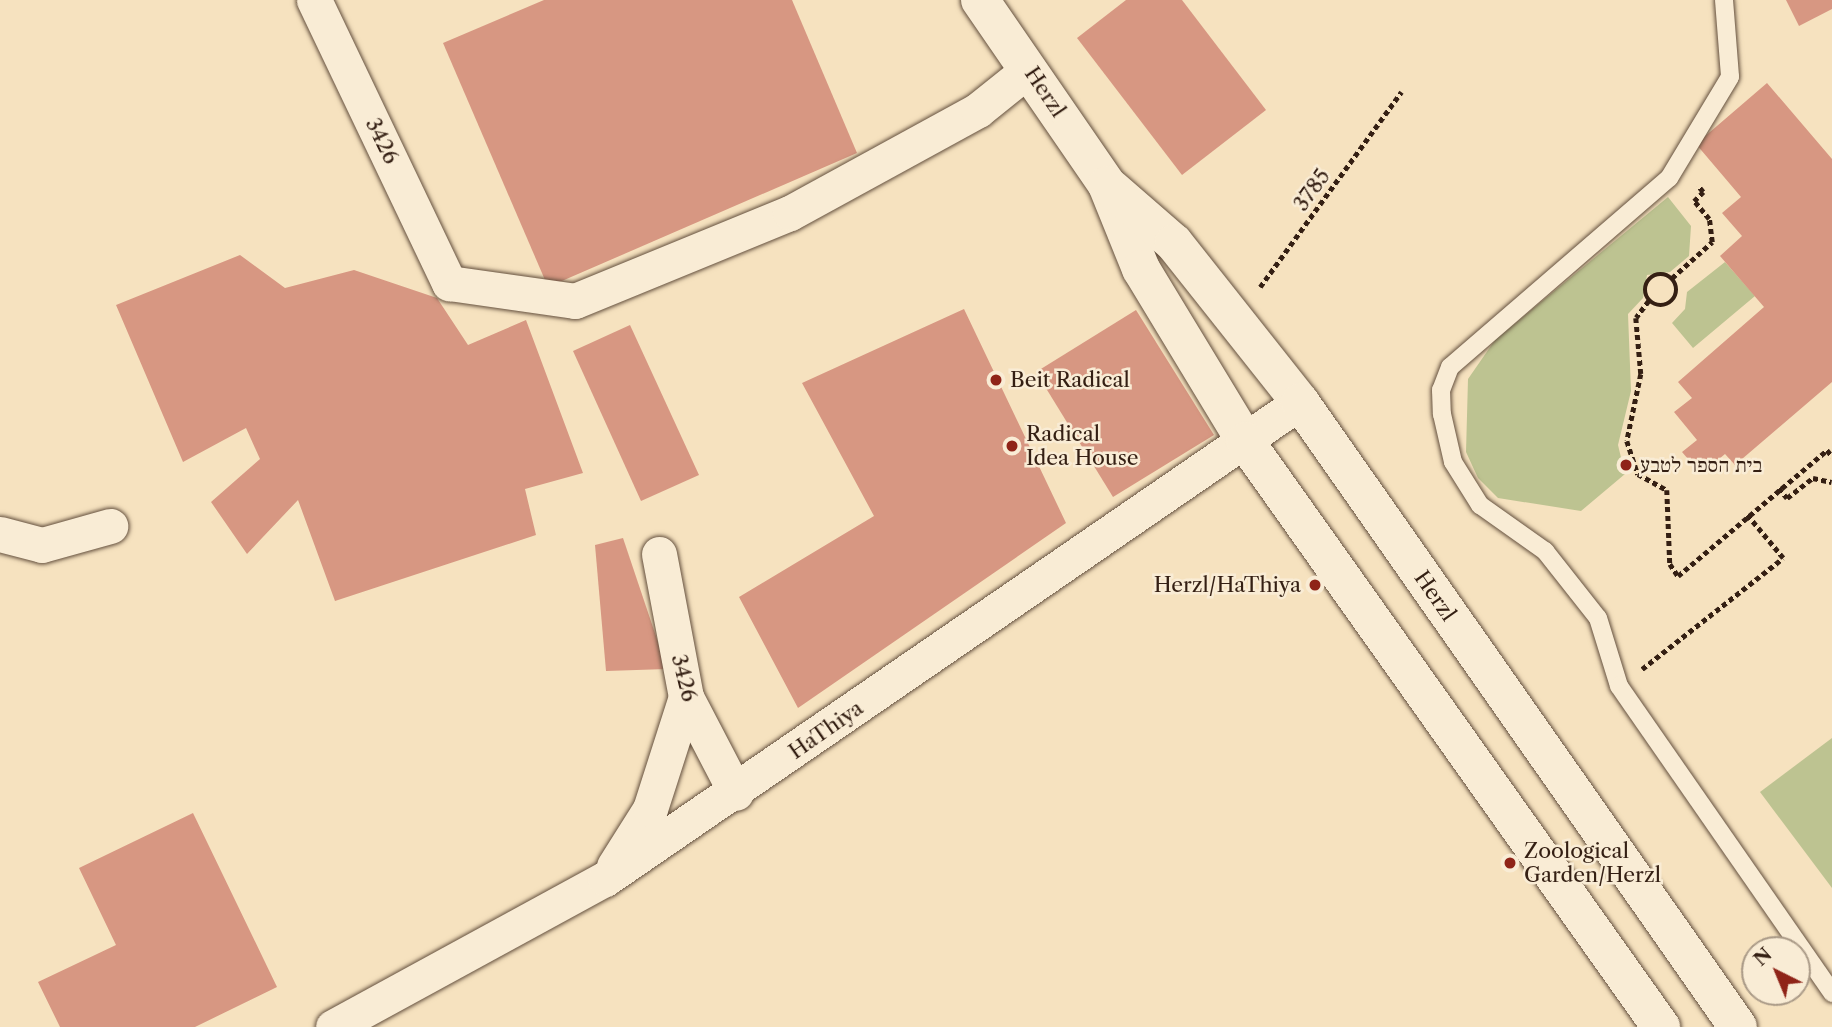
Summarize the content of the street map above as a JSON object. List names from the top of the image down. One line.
{"streets":{"street":["Herzl","3426","HaThiya"],"path":["3785"]},"crossings":[["Herzl","3426"],["Herzl","HaThiya"],["3426","HaThiya"]],"places":["Beit Radical","Radical Idea House","בית הספר לטבע","Herzl/HaThiya","Zoological Garden/Herzl"],"north":"top left"}
